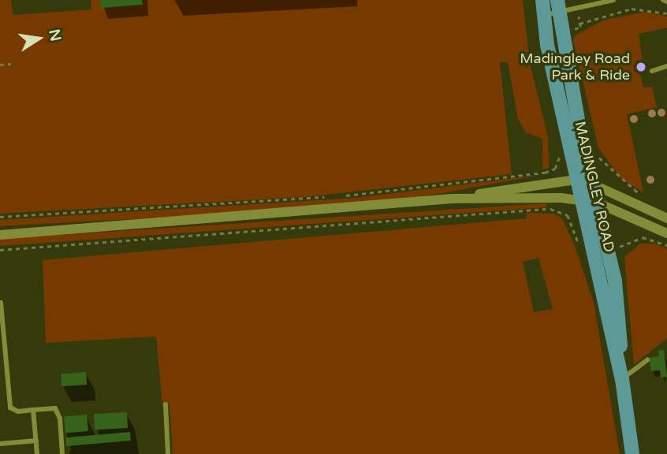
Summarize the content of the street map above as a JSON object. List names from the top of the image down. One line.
{"streets":{"main road":["MADINGLEY ROAD"]},"places":["Madingley Road Park & Ride"],"north":"right"}
